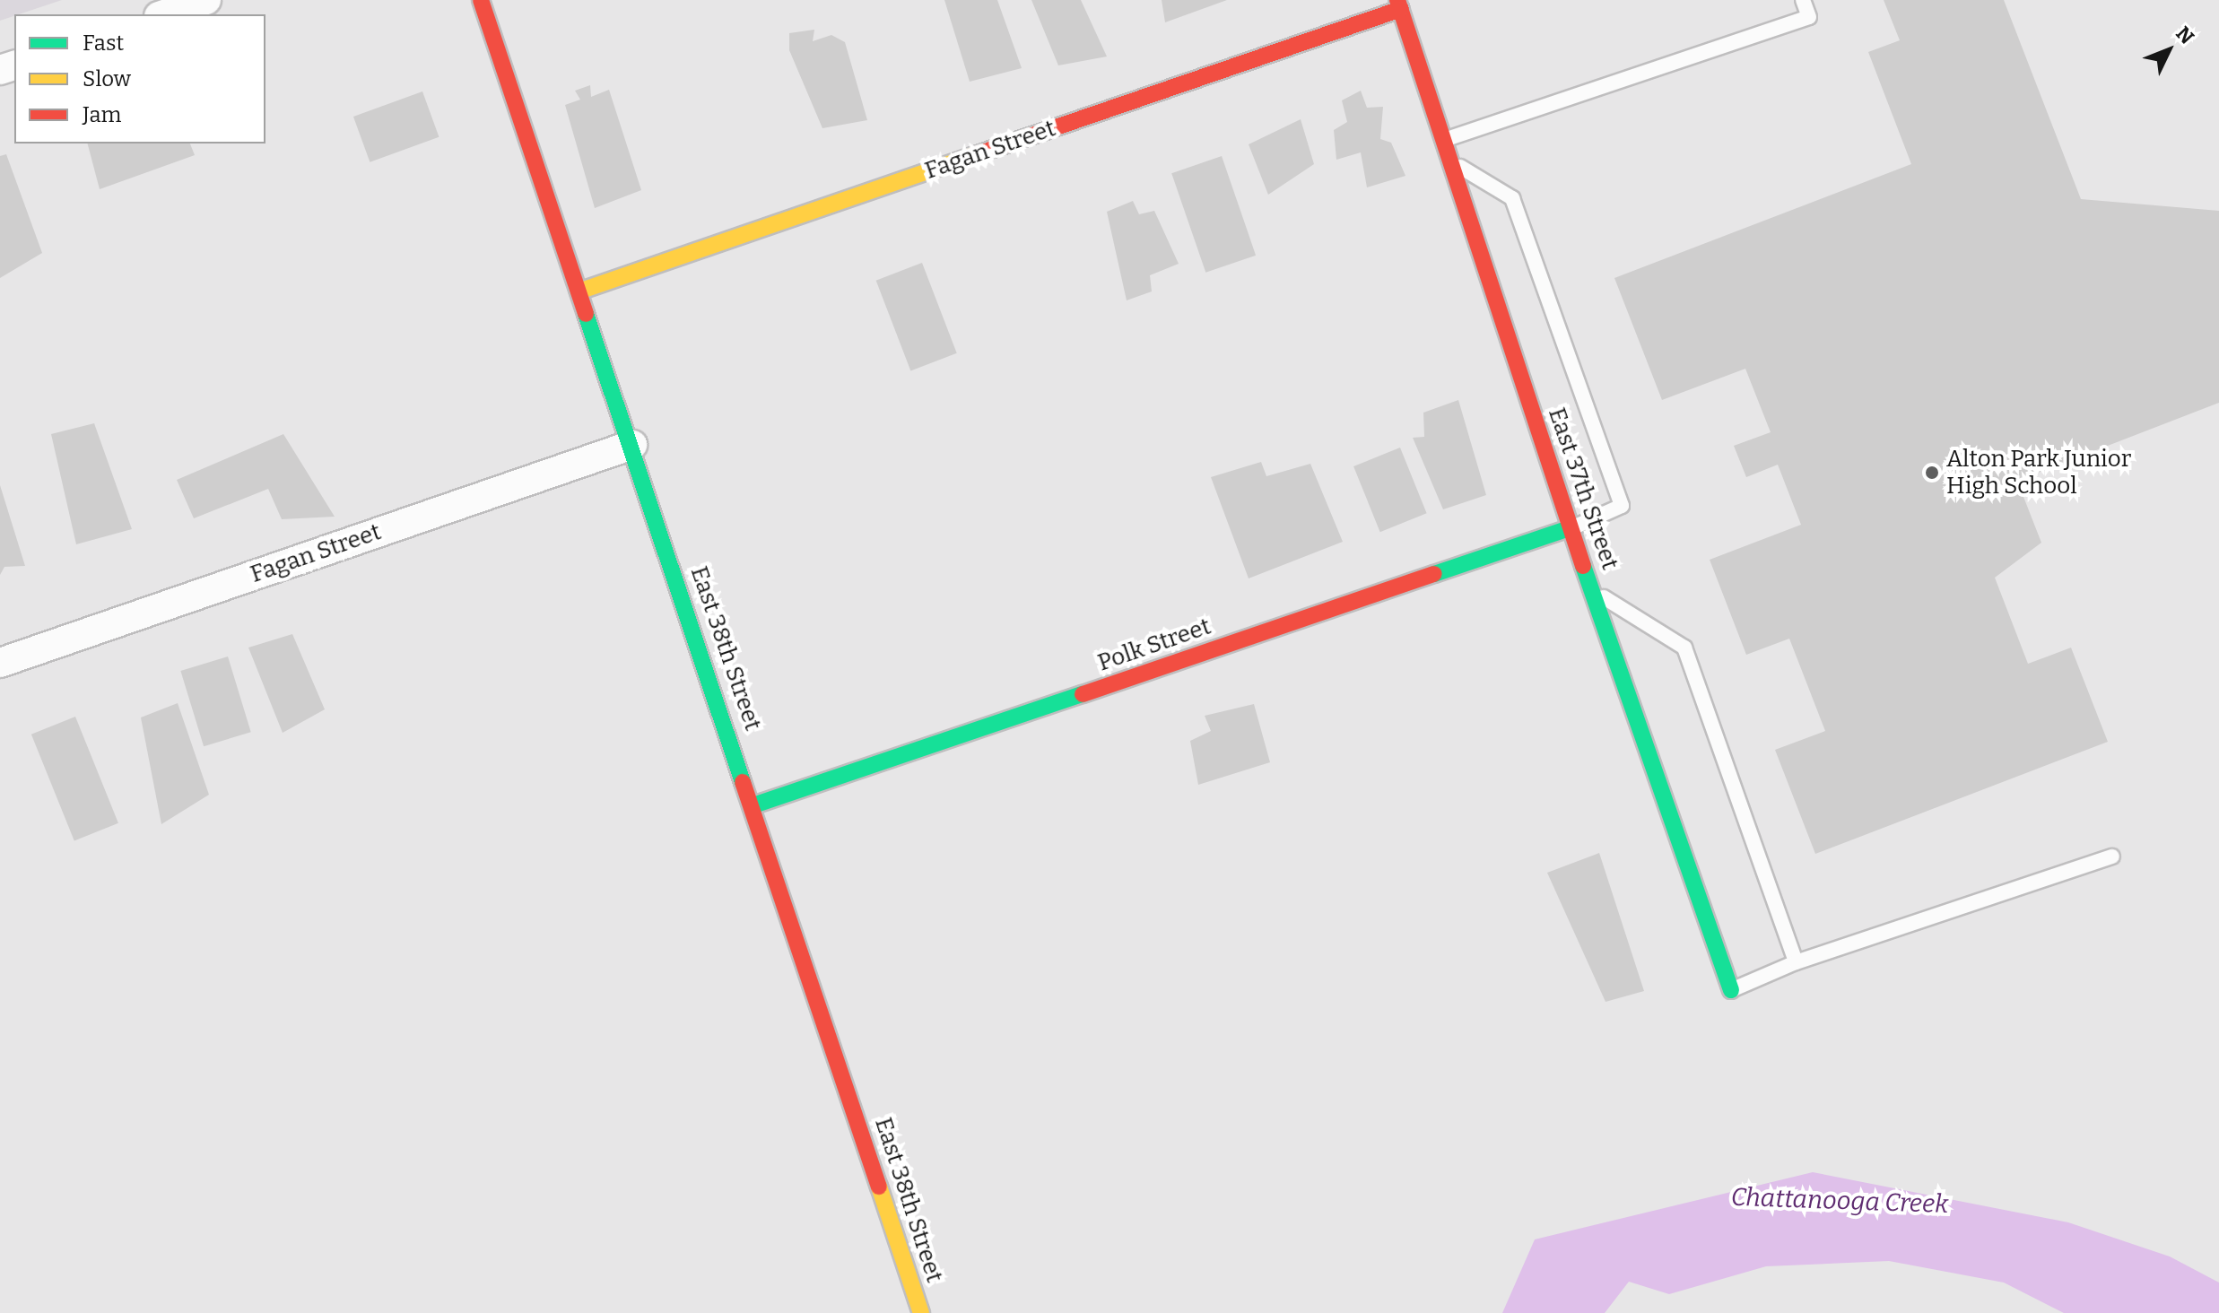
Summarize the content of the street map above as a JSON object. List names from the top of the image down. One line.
{"streets":{"street":["Fagan Street","East 37th Street","Polk Street","East 38th Street"]},"crossings":[["Fagan Street","East 37th Street"],["Fagan Street","East 38th Street"],["East 37th Street","Polk Street"],["Polk Street","East 38th Street"]],"water":["Chattanooga Creek"],"places":["Alton Park Junior High School"],"legend":["Fast","Slow","Jam"],"north":"top right"}
